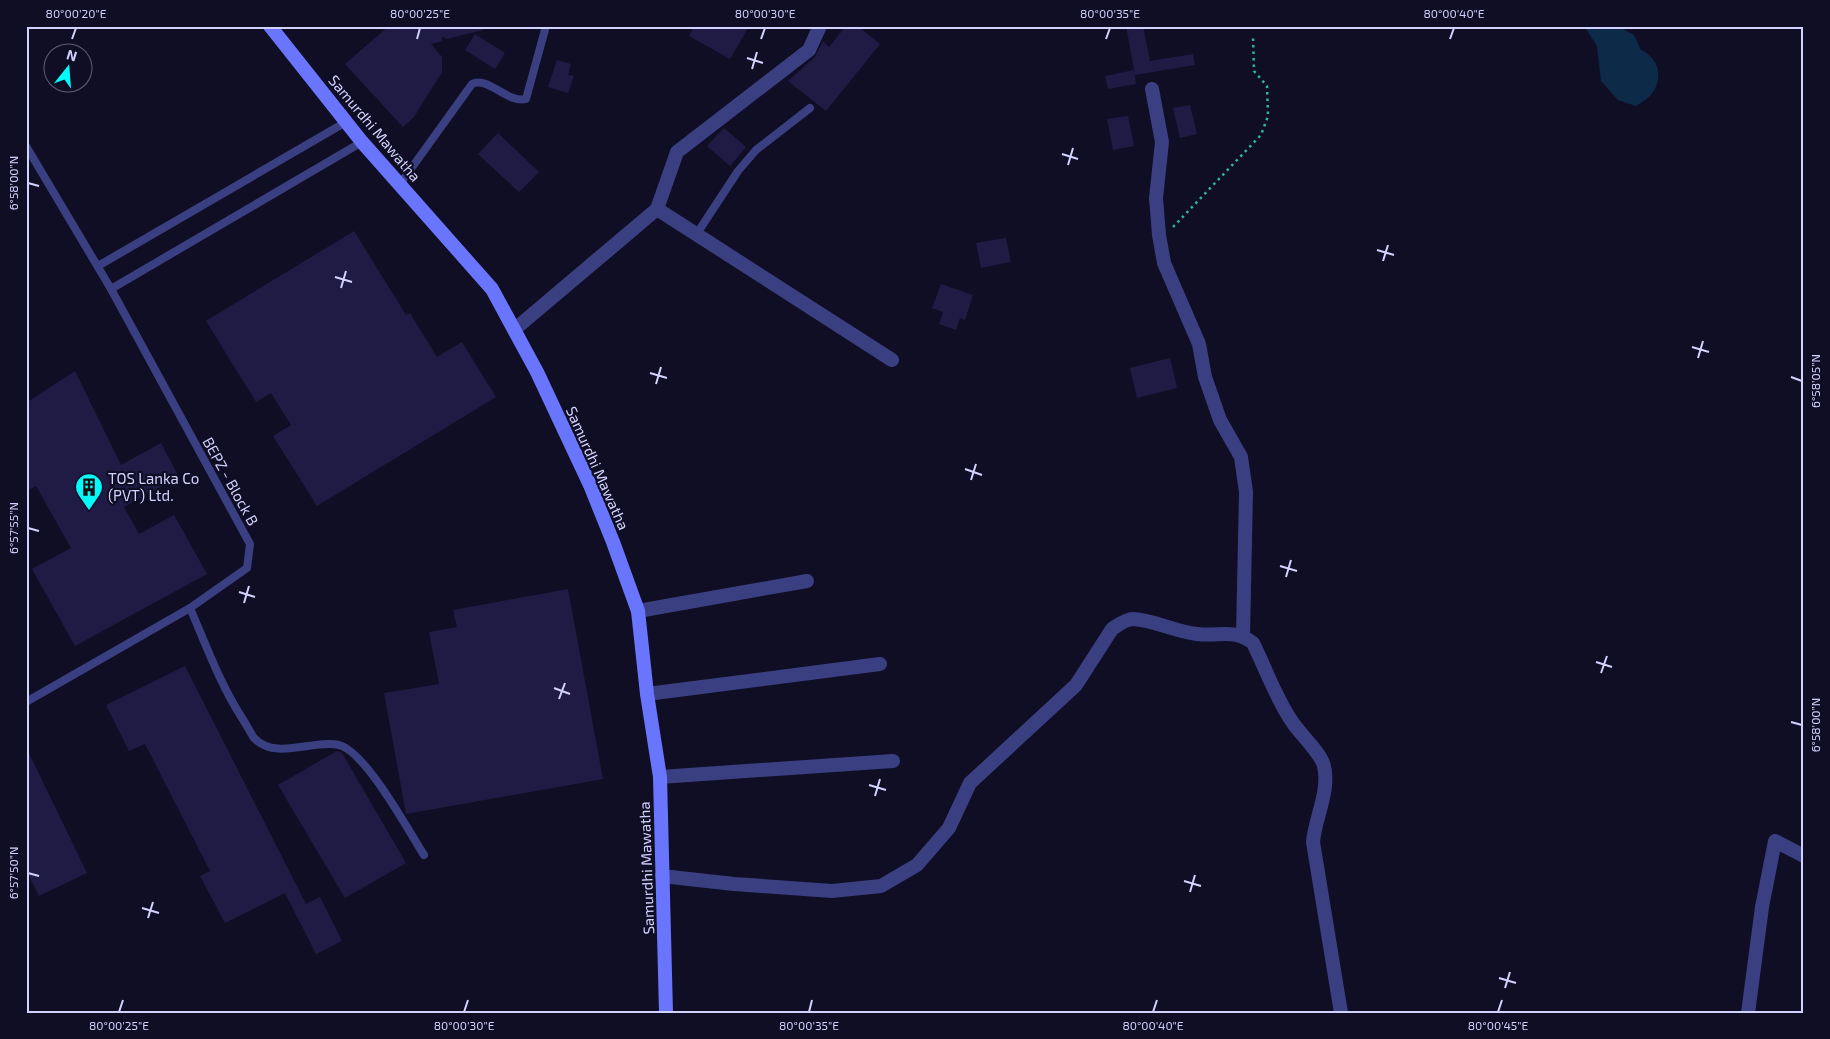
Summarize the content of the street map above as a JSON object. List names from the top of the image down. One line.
{"streets":{"main road":["Samurdhi Mawatha"],"lane":["BEPZ - Block B"]},"places":{"building":["TOS Lanka Co (PVT) Ltd."]},"north":"top","coordinates":["80°00'20\"E","80°00'25\"E","80°00'30\"E","80°00'35\"E","80°00'40\"E","6°58'00\"N","6°58'05\"N","6°57'55\"N","6°57'50\"N","80°00'45\"E"]}
